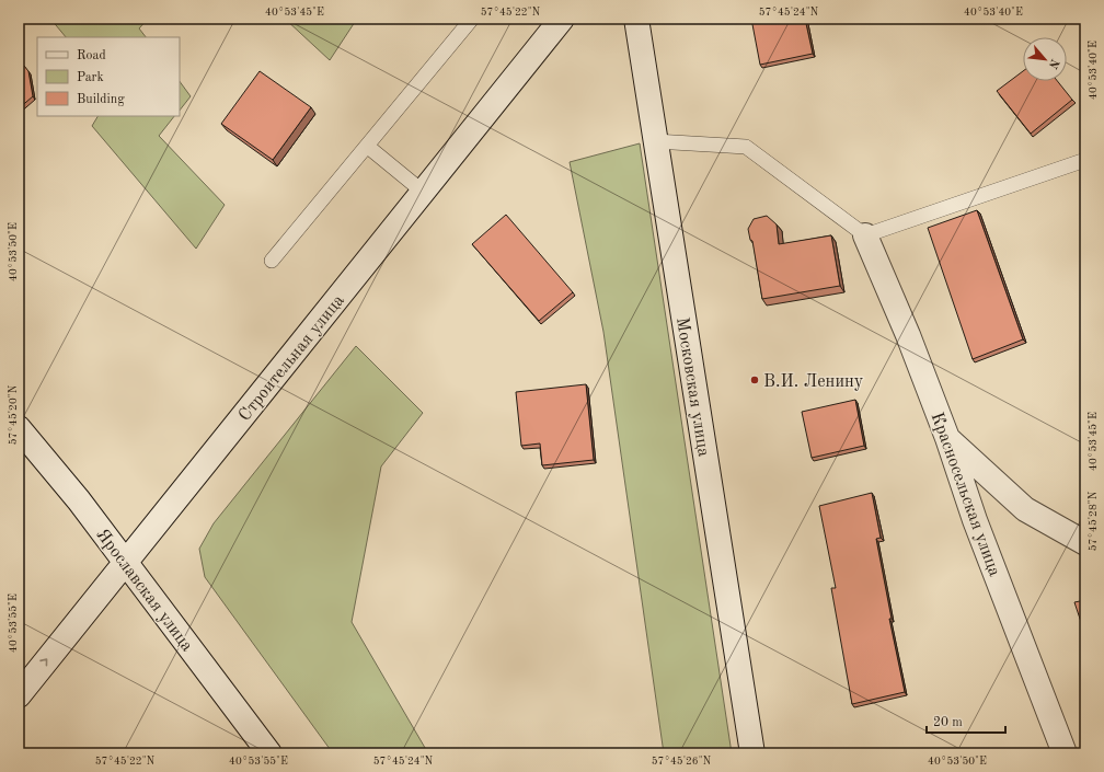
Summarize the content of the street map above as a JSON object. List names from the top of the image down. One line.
{"streets":{"street":["Строительная улица","Московская улица","Красносельская улица","Ярославская улица"]},"crossings":[["Строительная улица","Ярославская улица"]],"places":["В.И. Ленину"],"legend":["Road","Park","Building"],"scale_bar":"20 m","north":"bottom right","coordinates":["40°53'45\"E","57°45'22\"N","57°45'24\"N","40°53'40\"E","40°53'50\"E","57°45'20\"N","57°45'28\"N","40°53'55\"E","57°45'26\"N"]}
